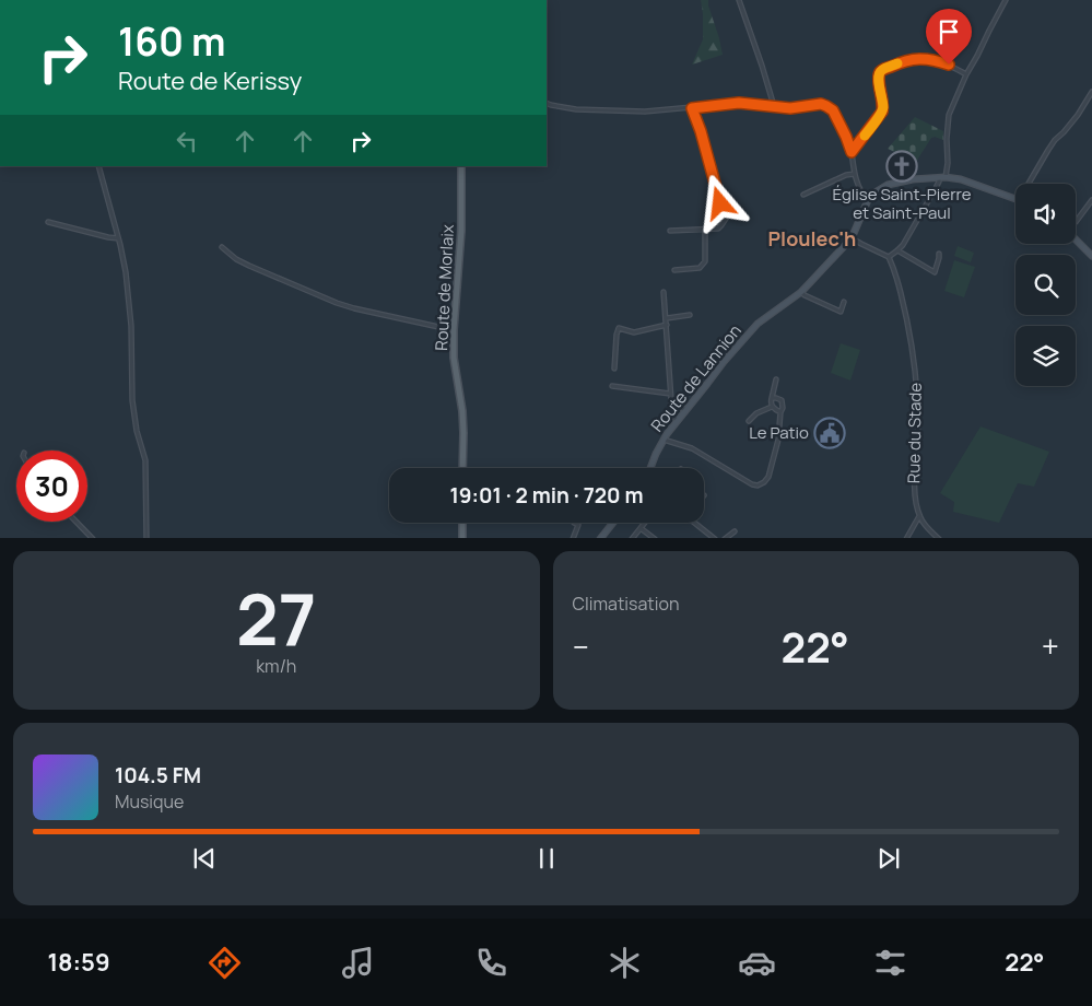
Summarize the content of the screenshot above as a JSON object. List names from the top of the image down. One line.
{"streets":{"main road":["Route de Morlaix"],"street":["Route de Lannion","Rue du Stade"]},"districts":["Ploulec'h"],"places":{"church":["Église Saint-Pierre et Saint-Paul"],"public building":["Le Patio"]},"page":{"turn":["160 m","Route de Kerissy"],"limit":"30","trip":"19:01 · 2 min · 720 m","tile":[["27","km/h"],"Climatisation"],"heat":["−","22°","+"],"song":["104.5 FM","Musique"],"tabs":["18:59","22°"]}}
